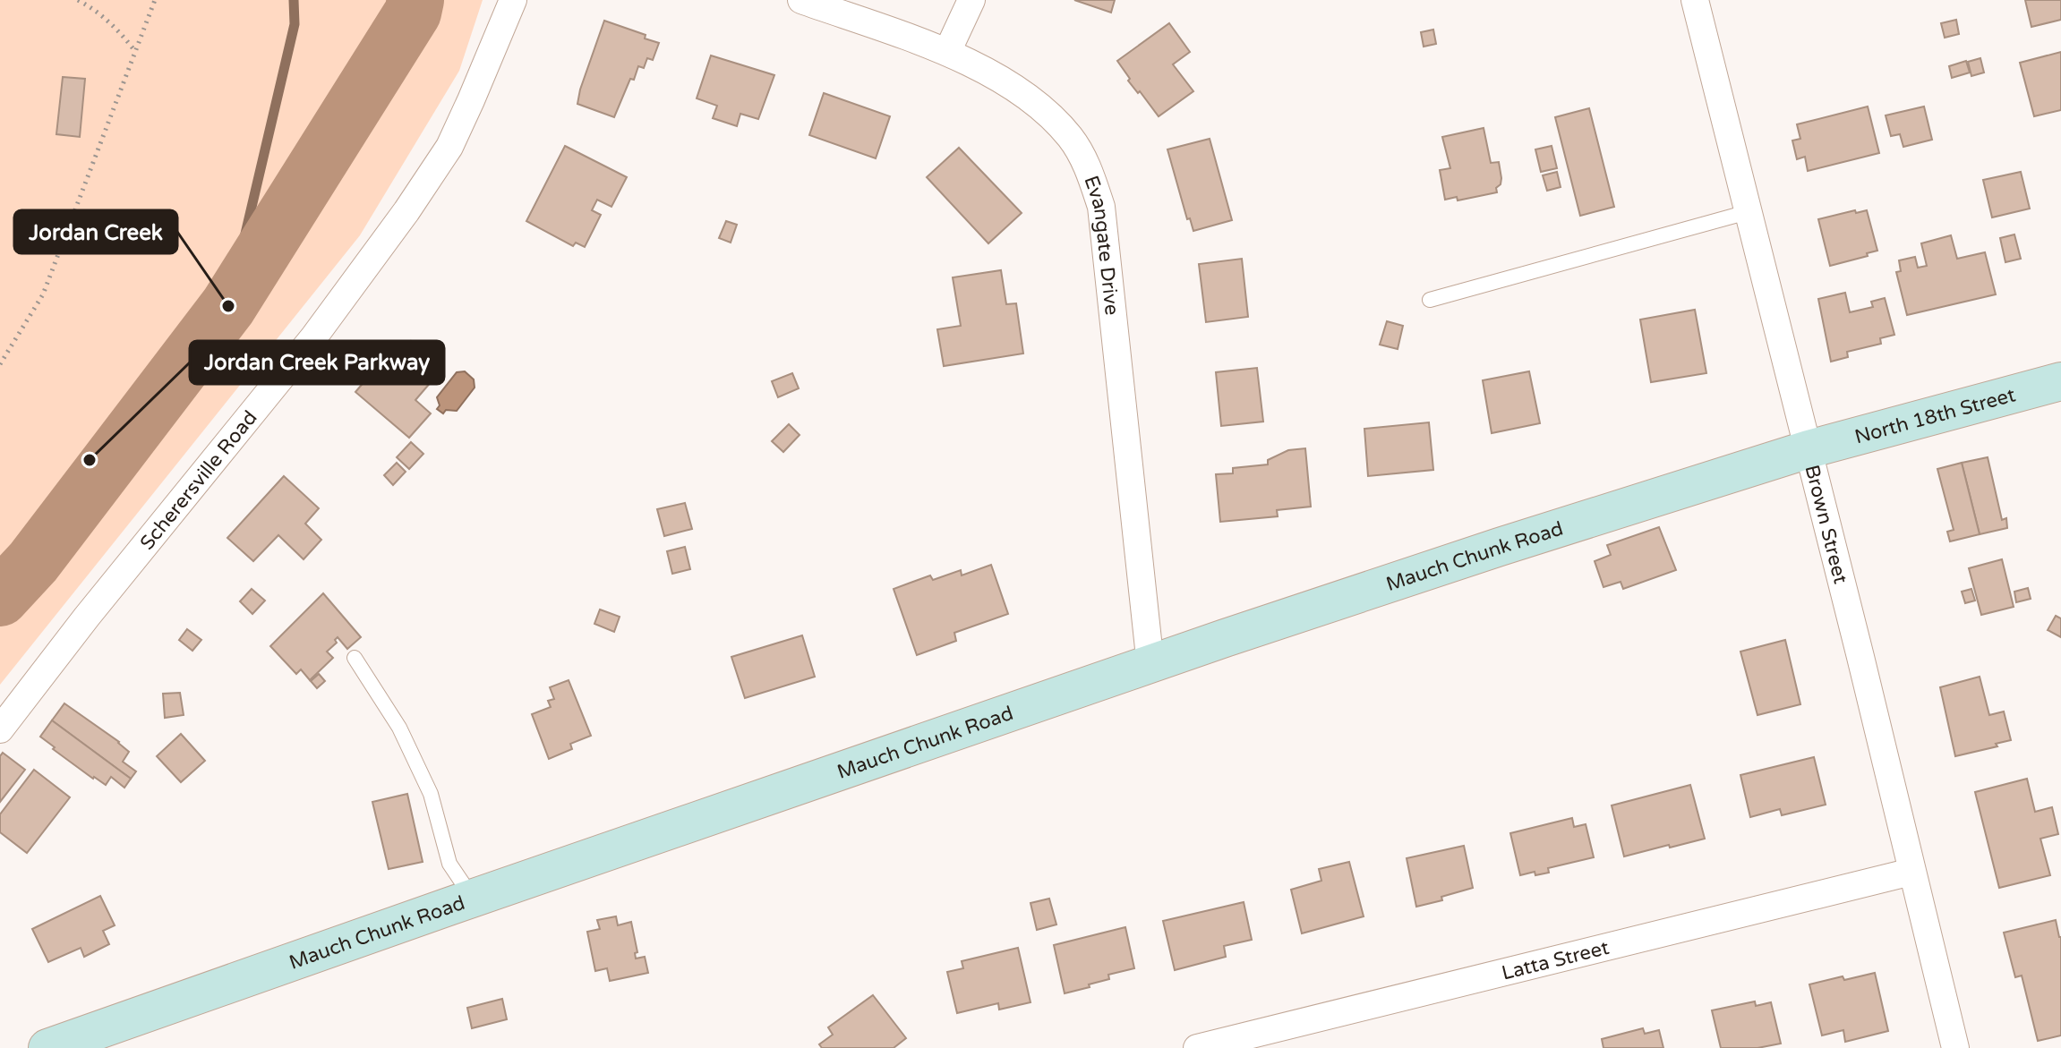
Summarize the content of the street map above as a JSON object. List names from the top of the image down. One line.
{"streets":{"main road":["North 18th Street","Mauch Chunk Road"],"street":["Evangate Drive","Scherersville Road","Brown Street","Latta Street"]},"crossings":[["Evangate Drive","Mauch Chunk Road"],["North 18th Street","Brown Street"],["North 18th Street","Mauch Chunk Road"],["Brown Street","Mauch Chunk Road"],["Brown Street","Latta Street"]],"places":["Jordan Creek","Jordan Creek Parkway"]}
